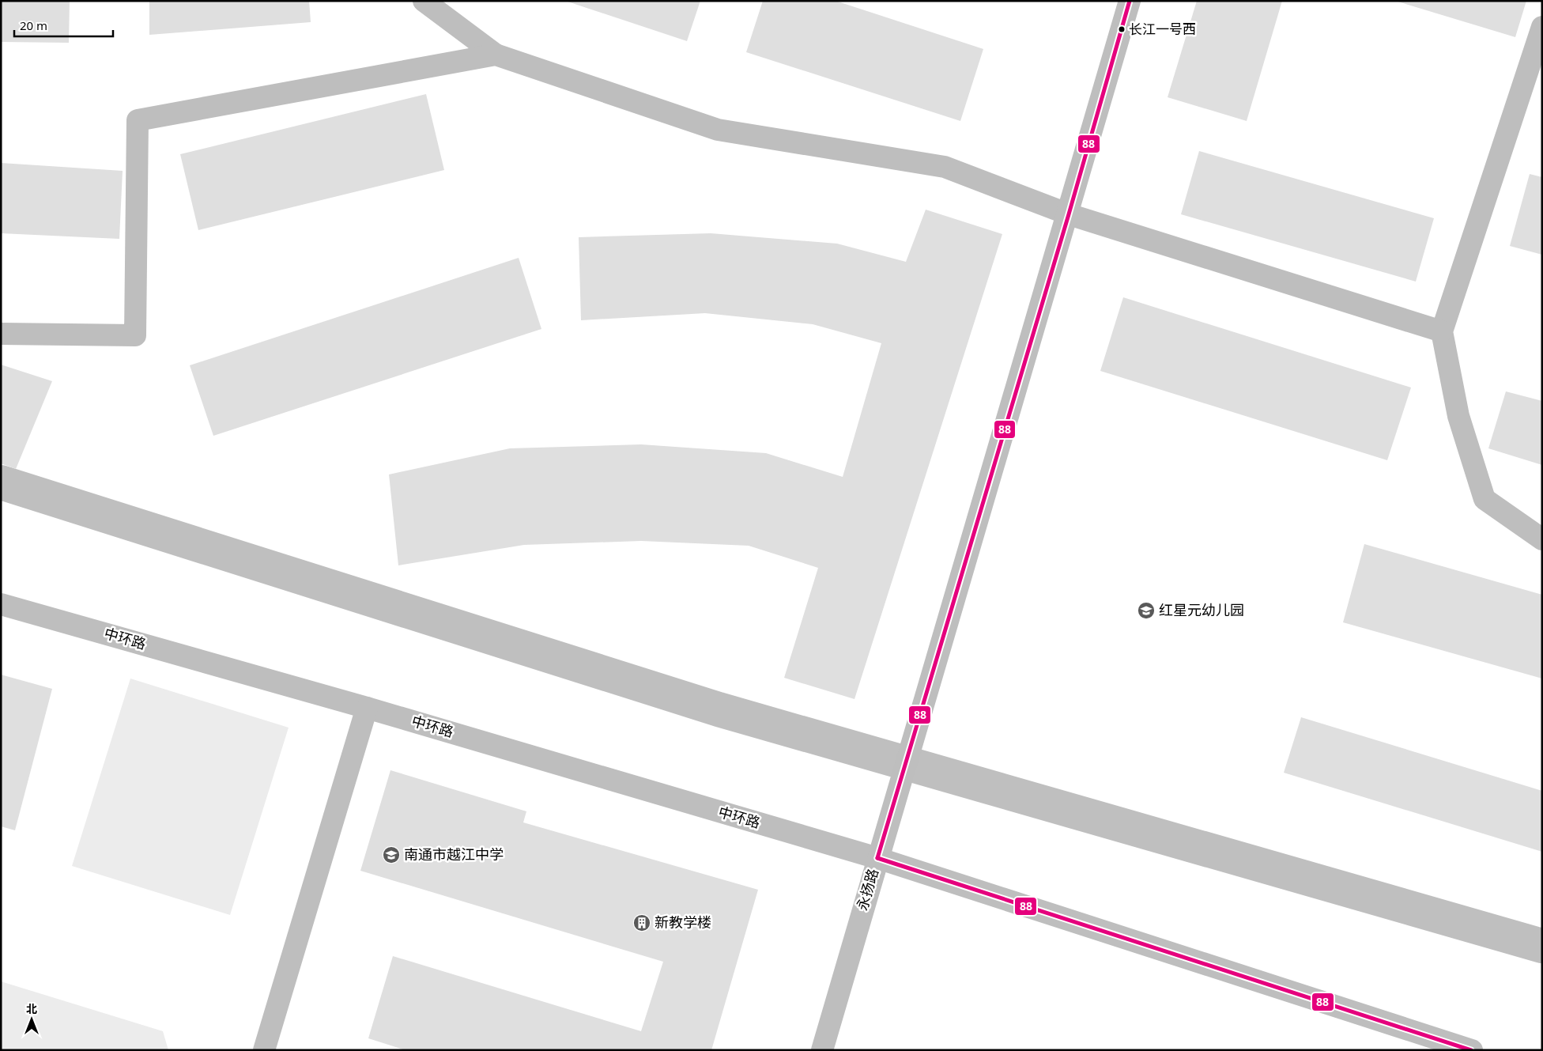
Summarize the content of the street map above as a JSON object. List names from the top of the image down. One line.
{"streets":{"street":["中环路","永扬路"]},"crossings":[["中环路","永扬路"]],"places":{"other":["长江一号西"],"school or university":["红星元幼儿园","南通市越江中学"],"building":["新教学楼"]},"lines":["transit line 88"],"scale_bar":"20 m","north":"top"}
